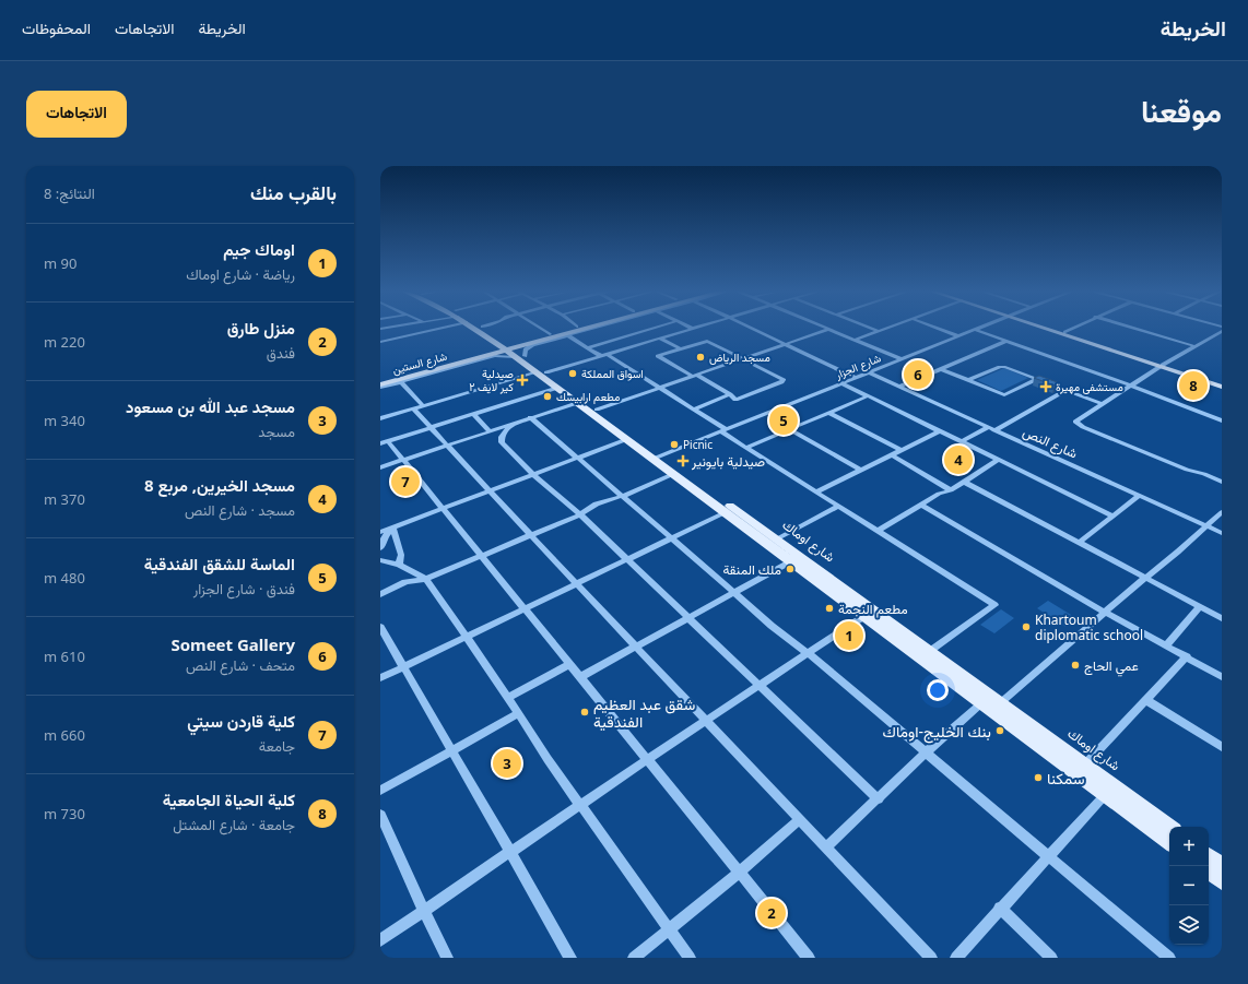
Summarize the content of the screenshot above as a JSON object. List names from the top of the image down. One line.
{"streets":{"main road":["شارع الستين","شارع اوماك"],"street":["شارع الجزار","شارع النص"]},"crossings":[["شارع الستين","شارع اوماك"],["شارع الجزار","شارع النص"],["شارع الجزار","شارع اوماك"]],"places":{"other":["مسجد الرياض","اسواق المملكة","مطعم ارابيسك","Picnic","ملك المنقة","مطعم النجمة","Khartoum diplomatic school","عمي الحاج","شقق عبد العظيم الفندقية","بنك الخليج-اوماك","سمكنا"],"health":["صيدلية كير لايف ٢","مستشفى مهيرة","صيدلية بايونير"]},"page":{"header":"الخريطة","nav":["الخريطة","الاتجاهات","المحفوظات"],"title":"موقعنا","buttons":"الاتجاهات","heading":["بالقرب منك","النتائج: 8"],"list":[{"mark":"1","name":"اوماك جيم","note":"رياضة · شارع اوماك","value":"90 m"},{"mark":"2","name":"منزل طارق","note":"فندق","value":"220 m"},{"mark":"3","name":"مسجد عبد الله بن مسعود","note":"مسجد","value":"340 m"},{"mark":"4","name":"مسجد الخيرين, مربع 8","note":"مسجد · شارع النص","value":"370 m"},{"mark":"5","name":"الماسة للشقق الفندقية","note":"فندق · شارع الجزار","value":"480 m"},{"mark":"6","name":"Someet Gallery","note":"متحف · شارع النص","value":"610 m"},{"mark":"7","name":"كلية قاردن سيتي","note":"جامعة","value":"660 m"},{"mark":"8","name":"كلية الحياة الجامعية","note":"جامعة · شارع المشتل","value":"730 m"}],"pins":["6","8","5","4","7","1","3","2"],"map_buttons":["+","−"]}}
